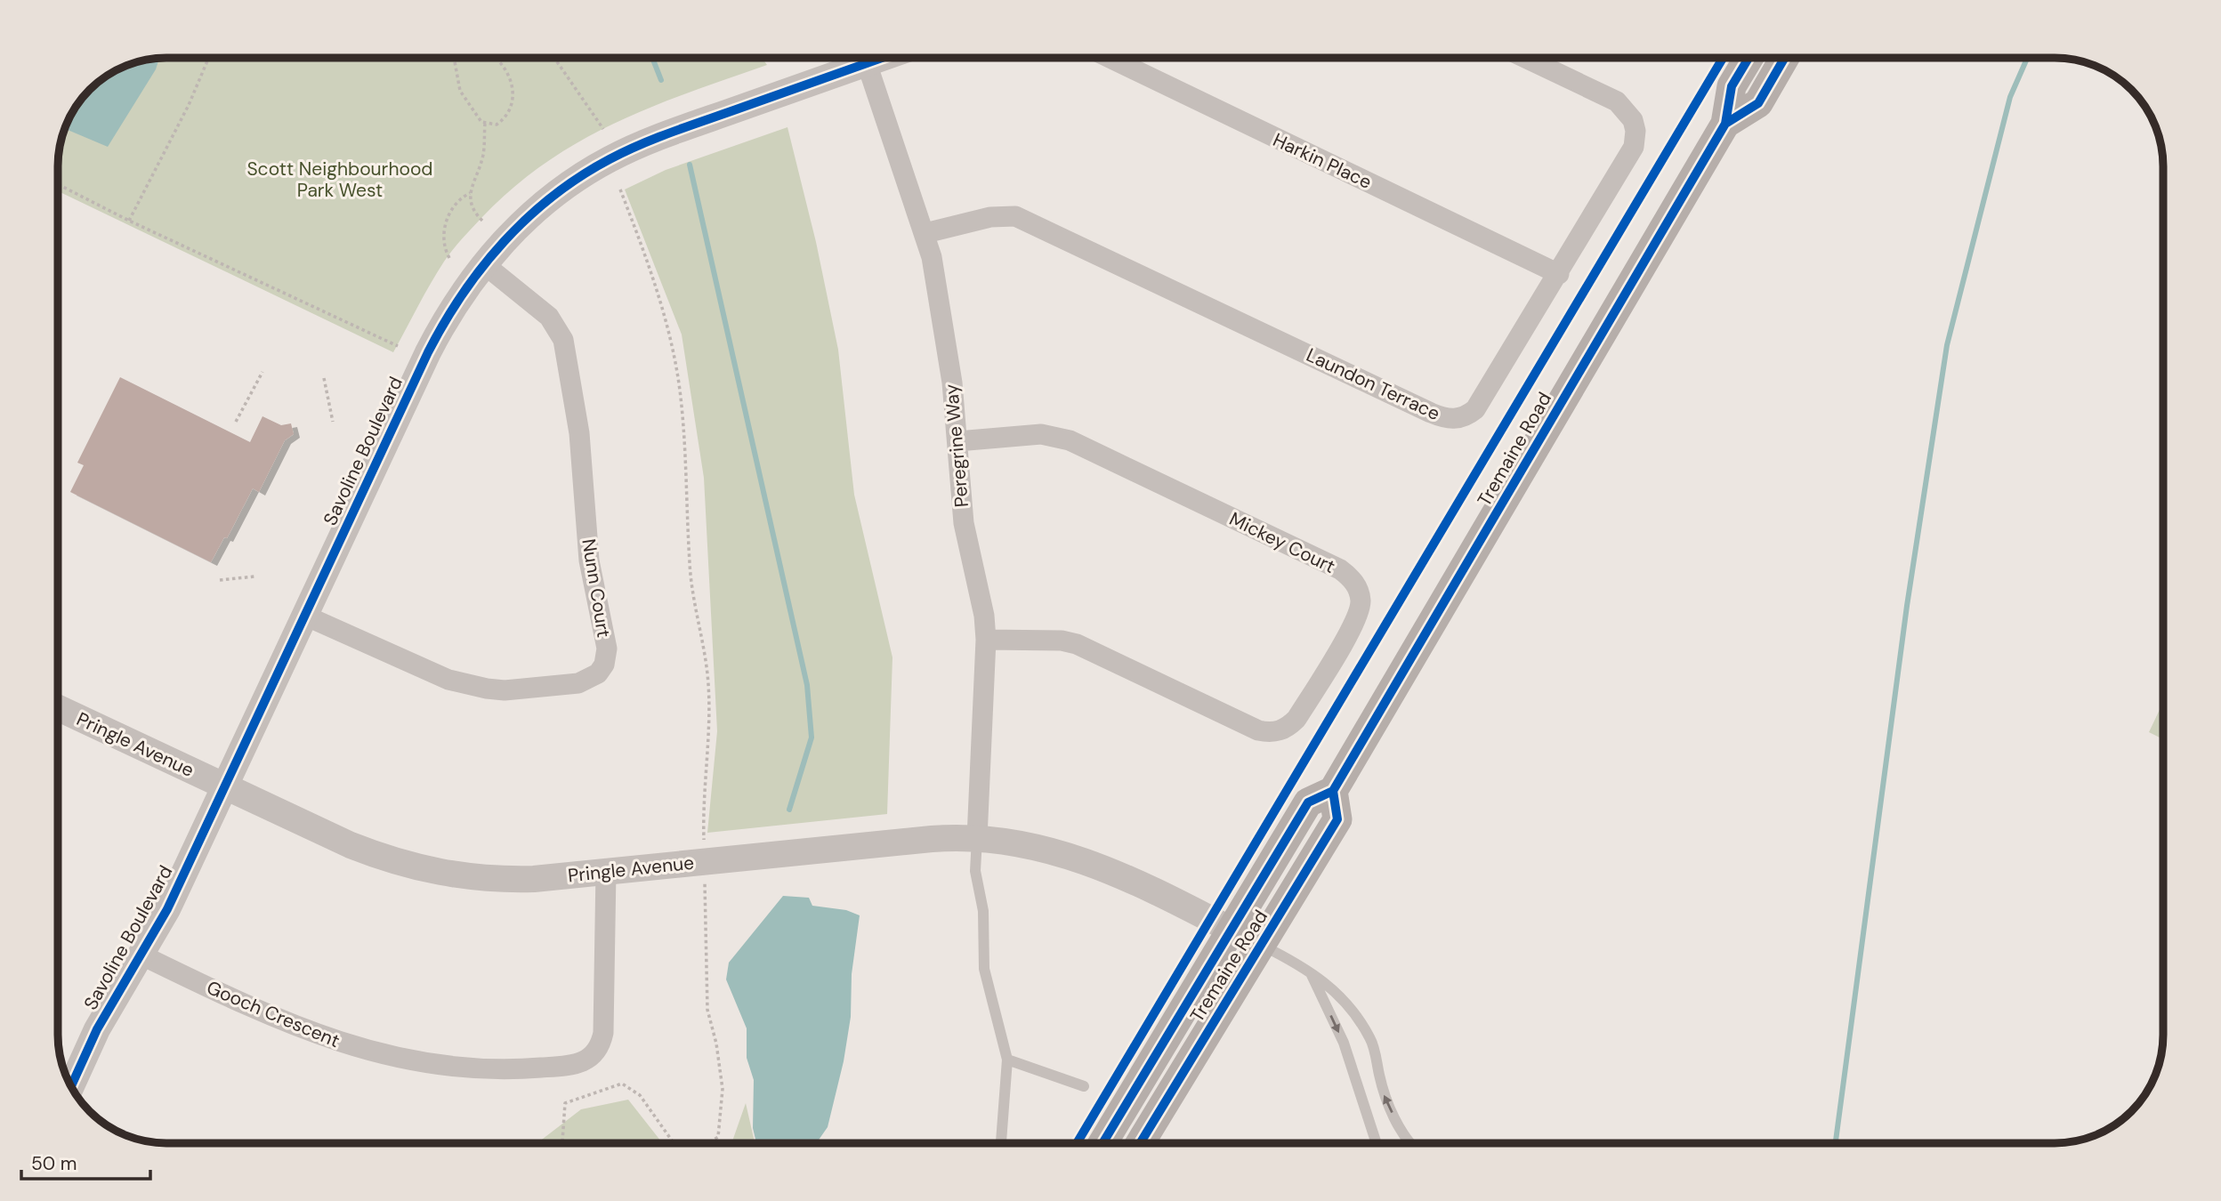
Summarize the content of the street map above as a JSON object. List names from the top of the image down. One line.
{"streets":{"main road":["Tremaine Road"],"street":["Harkin Place","Laundon Terrace","Peregrine Way","Savoline Boulevard","Mickey Court","Nunn Court","Pringle Avenue","Gooch Crescent"]},"crossings":[["Harkin Place","Laundon Terrace"],["Laundon Terrace","Peregrine Way"],["Peregrine Way","Savoline Boulevard"],["Peregrine Way","Mickey Court"],["Peregrine Way","Pringle Avenue"],["Tremaine Road","Pringle Avenue"],["Savoline Boulevard","Nunn Court"],["Savoline Boulevard","Pringle Avenue"],["Savoline Boulevard","Gooch Crescent"],["Pringle Avenue","Gooch Crescent"]],"parks":["Scott Neighbourhood Park West"],"scale_bar":"50 m"}
